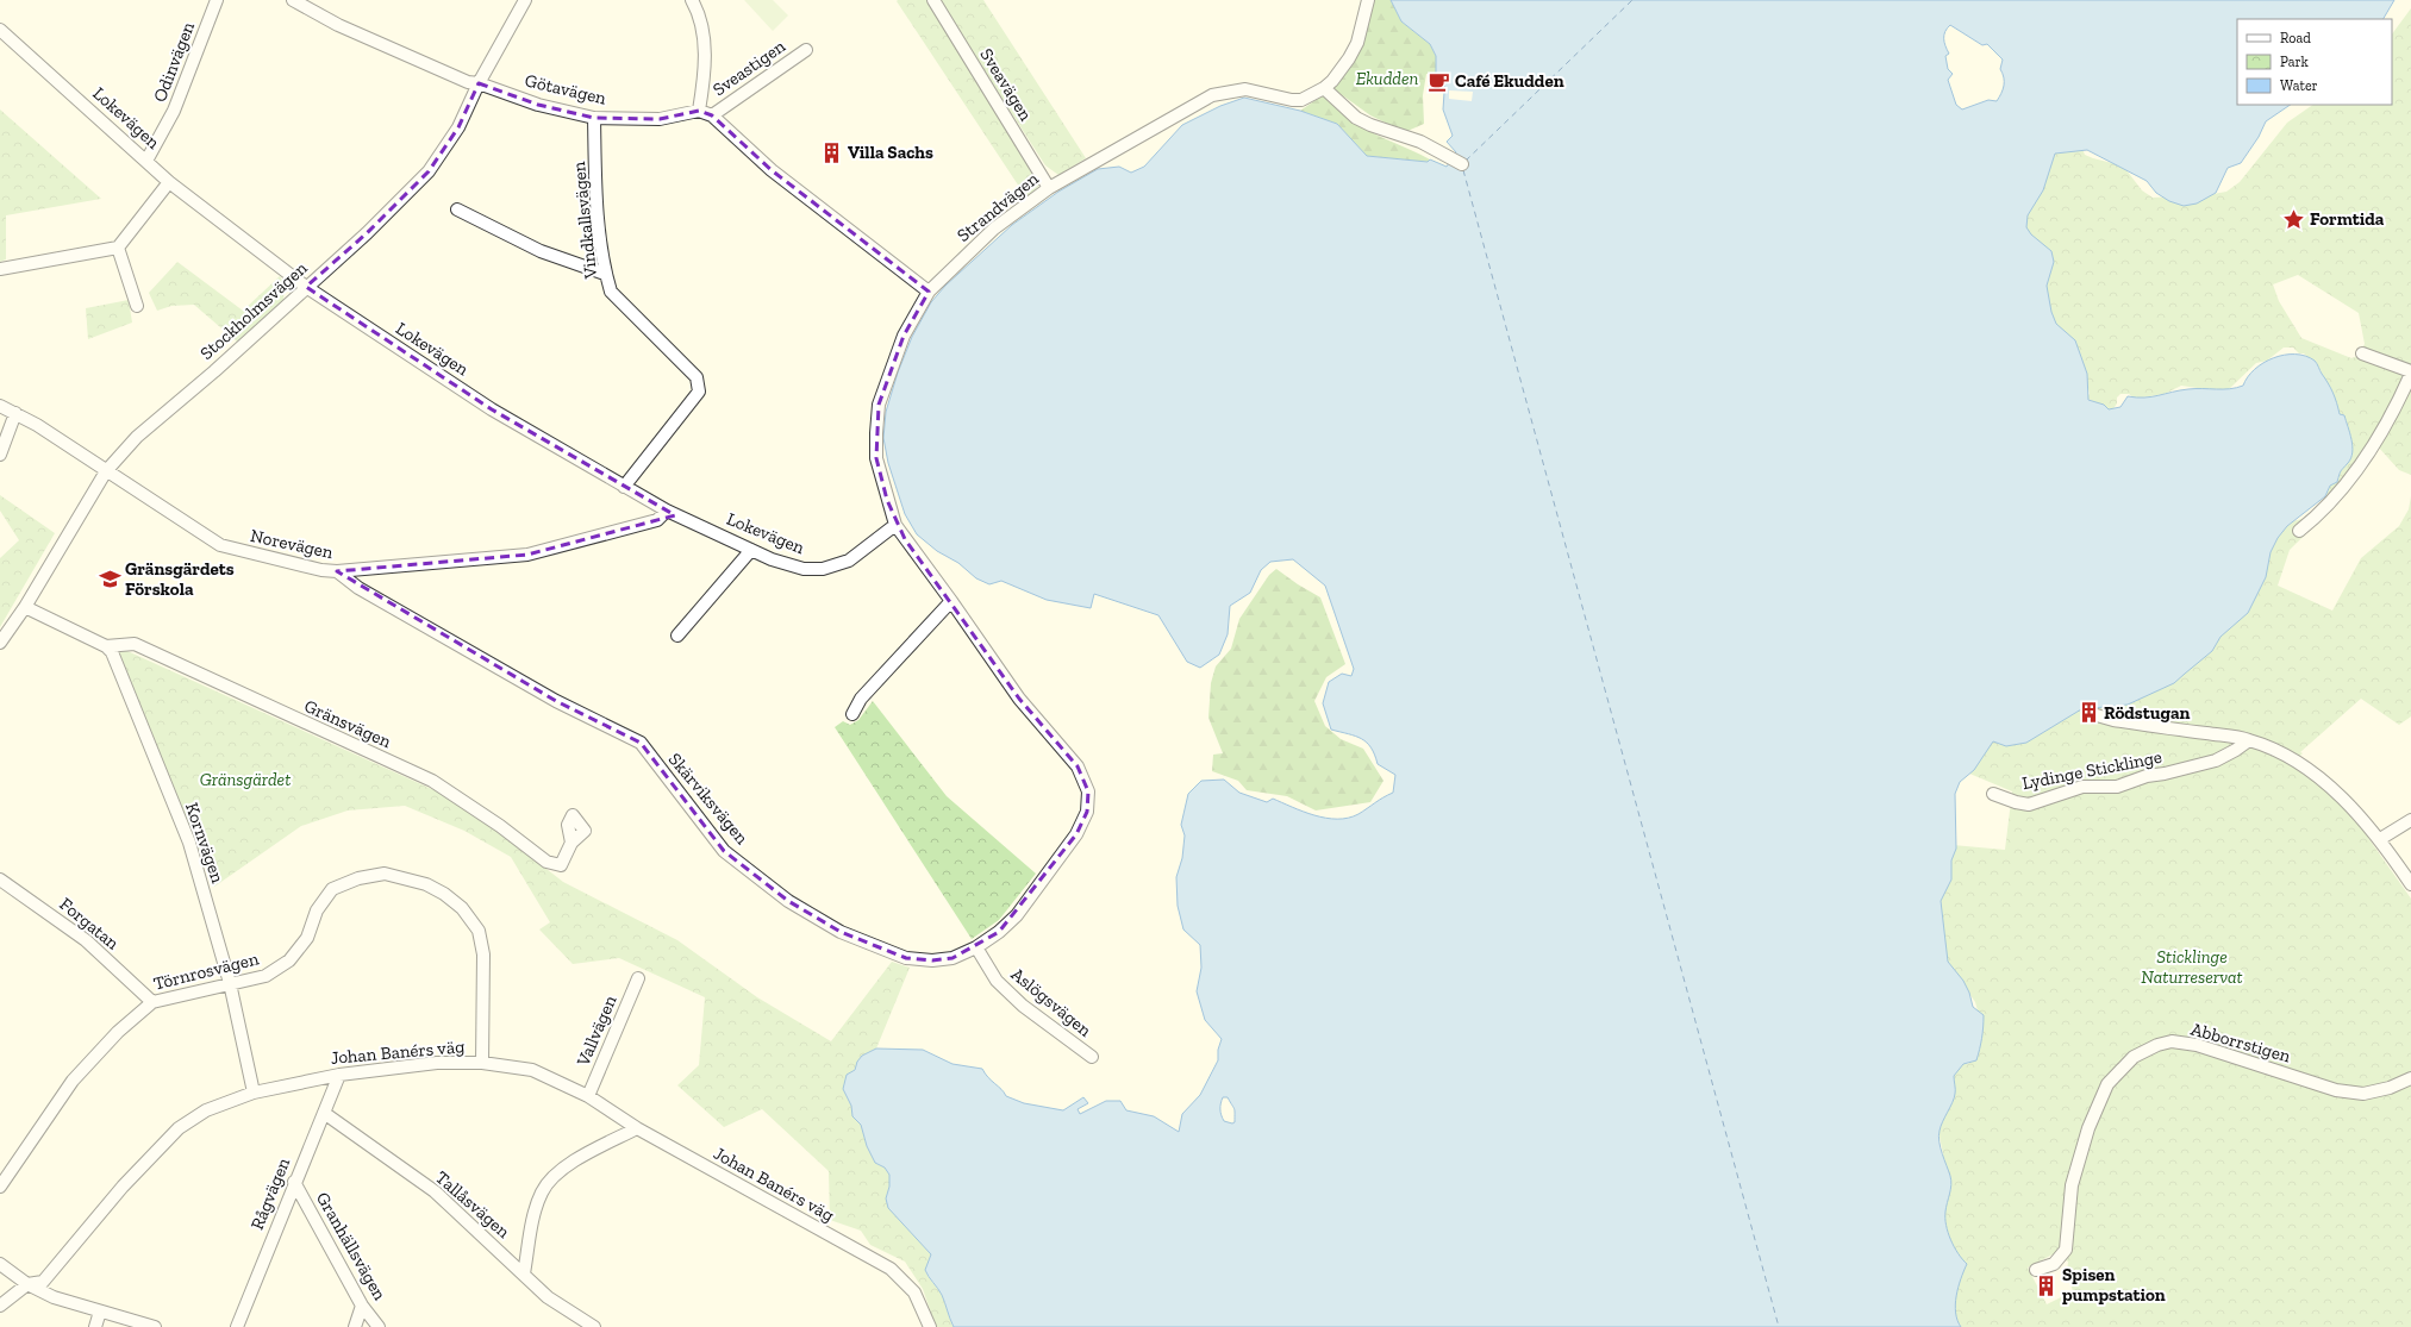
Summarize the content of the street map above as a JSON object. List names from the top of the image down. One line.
{"streets":{"street":["Odinvägen","Sveastigen","Sveavägen","Götavägen","Lokevägen","Strandvägen","Vindkallsvägen","Stockholmsvägen","Norevägen","Gränsvägen","Lydinge Sticklinge","Skärviksvägen","Kornvägen","Forgatan","Törnrosvägen","Aslögsvägen","Vallvägen","Abborrstigen","Johan Banérs väg","Rågvägen","Tallåsvägen","Granhällsvägen"]},"crossings":[["Odinvägen","Lokevägen"],["Sveavägen","Strandvägen"],["Götavägen","Vindkallsvägen"],["Götavägen","Stockholmsvägen"],["Lokevägen","Strandvägen"],["Lokevägen","Vindkallsvägen"],["Lokevägen","Stockholmsvägen"],["Lokevägen","Norevägen"],["Lokevägen","Skärviksvägen"],["Strandvägen","Skärviksvägen"],["Stockholmsvägen","Norevägen"],["Norevägen","Skärviksvägen"],["Gränsvägen","Kornvägen"],["Skärviksvägen","Aslögsvägen"],["Kornvägen","Törnrosvägen"],["Kornvägen","Johan Banérs väg"],["Forgatan","Törnrosvägen"],["Törnrosvägen","Johan Banérs väg"],["Vallvägen","Johan Banérs väg"],["Johan Banérs väg","Rågvägen"],["Rågvägen","Tallåsvägen"],["Rågvägen","Granhällsvägen"]],"parks":["Ekudden","Gränsgärdet","Sticklinge Naturreservat"],"places":{"cafe":["Café Ekudden"],"building":["Villa Sachs","Rödstugan","Spisen pumpstation"],"place":["Formtida"],"school or university":["Gränsgärdets Förskola"]},"legend":["Road","Park","Water"]}
